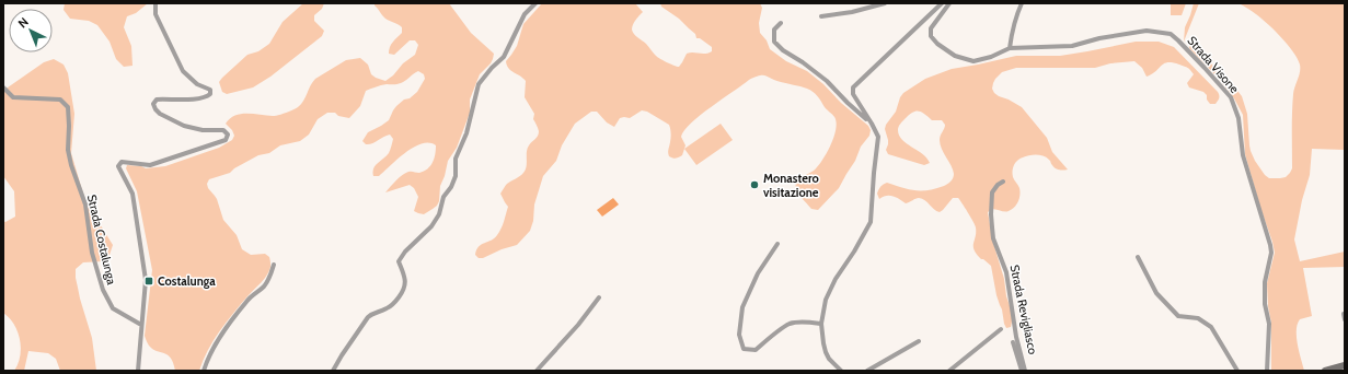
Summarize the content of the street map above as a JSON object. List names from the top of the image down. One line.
{"streets":{"street":["Strada Visone","Strada Costalunga","Strada Revigliasco"]},"places":{"other":["Monastero visitazione"],"transit":["Costalunga"]},"north":"top left"}
